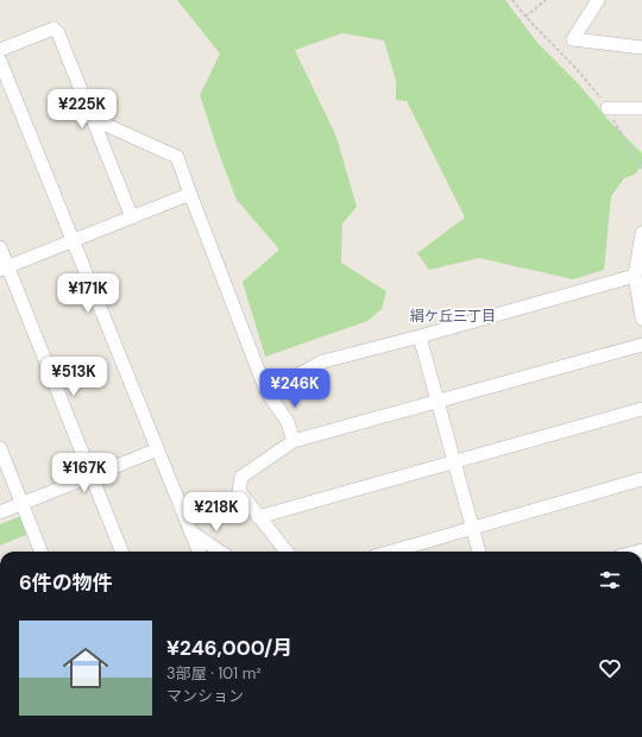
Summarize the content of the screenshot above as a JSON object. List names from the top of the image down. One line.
{"districts":["絹ケ丘三丁目"],"page":{"price":["¥225K","¥171K","¥513K","¥246K","¥167K","¥218K"],"heading":"6件の物件","list":[{"name":"¥246,000/月","note":"3部屋 · 101 m² · マンション"}]}}
